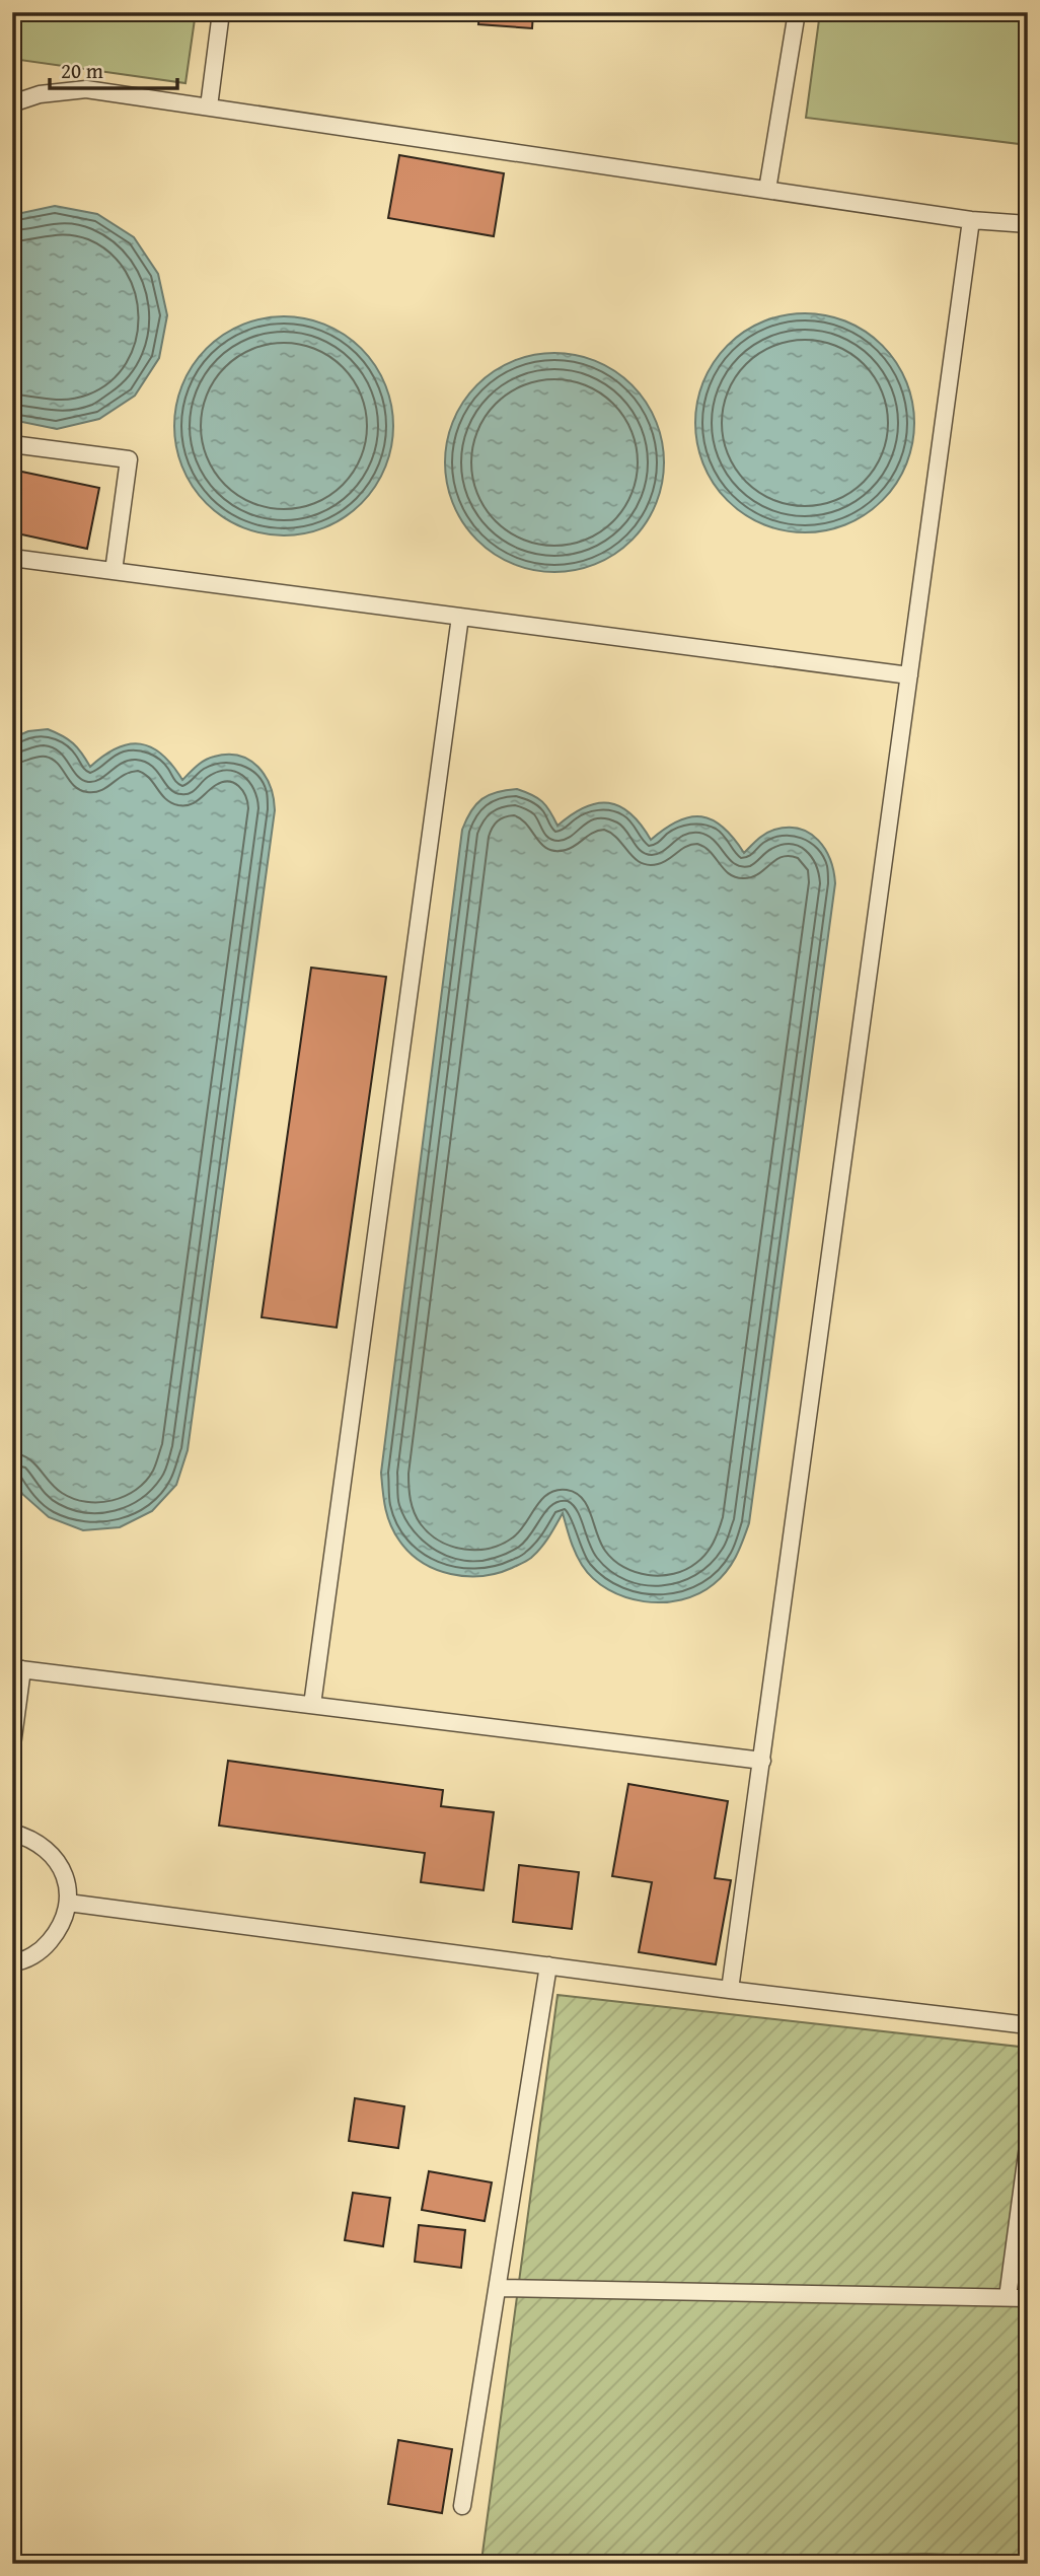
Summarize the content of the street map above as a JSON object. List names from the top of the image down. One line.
{"scale_bar":"20 m"}
